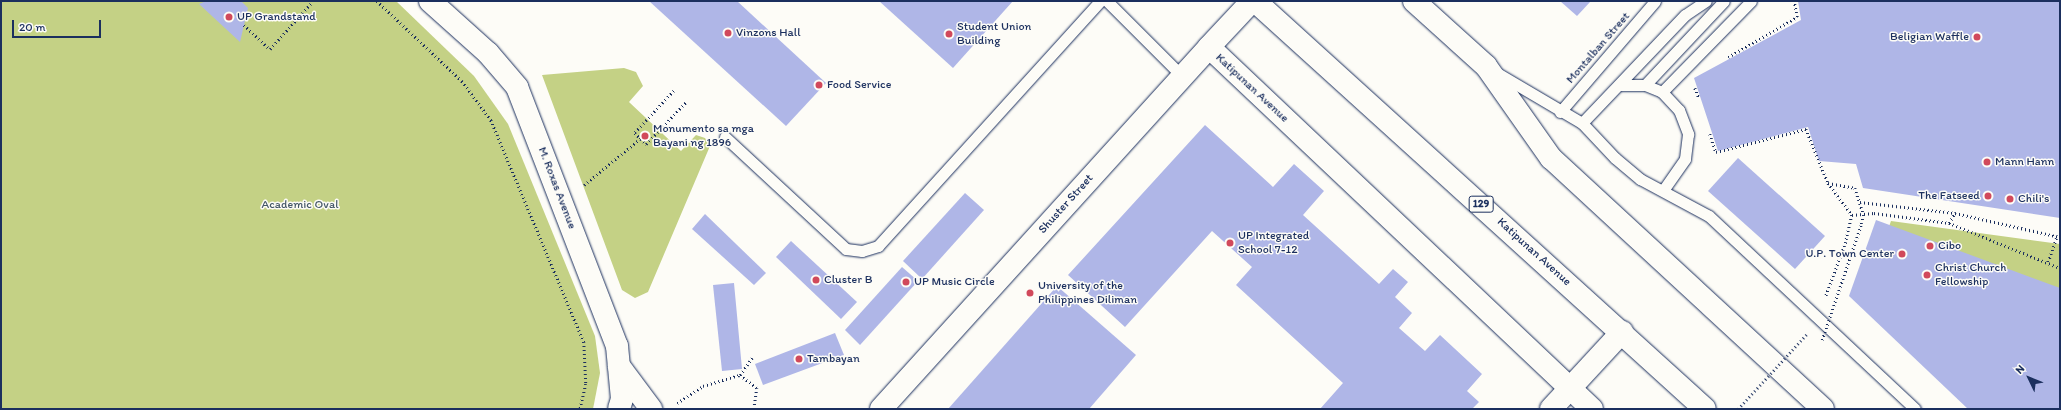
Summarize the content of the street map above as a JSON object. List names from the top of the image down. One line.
{"streets":{"street":["Katipunan Avenue","M. Roxas Avenue","Shuster Street","129"],"lane":["Montalban Street"]},"crossings":[["Katipunan Avenue","Shuster Street"]],"parks":["Academic Oval"],"places":["UP Grandstand","Vinzons Hall","Student Union Building","Beligian Waffle","Food Service","Monumento sa mga Bayani ng 1896","Mann Hann","The Fatseed","Chili's","UP Integrated School 7-12","Cibo","U.P. Town Center","Christ Church Fellowship","Cluster B","UP Music Circle","University of the Philippines Diliman","Tambayan"],"scale_bar":"20 m","north":"top left"}
